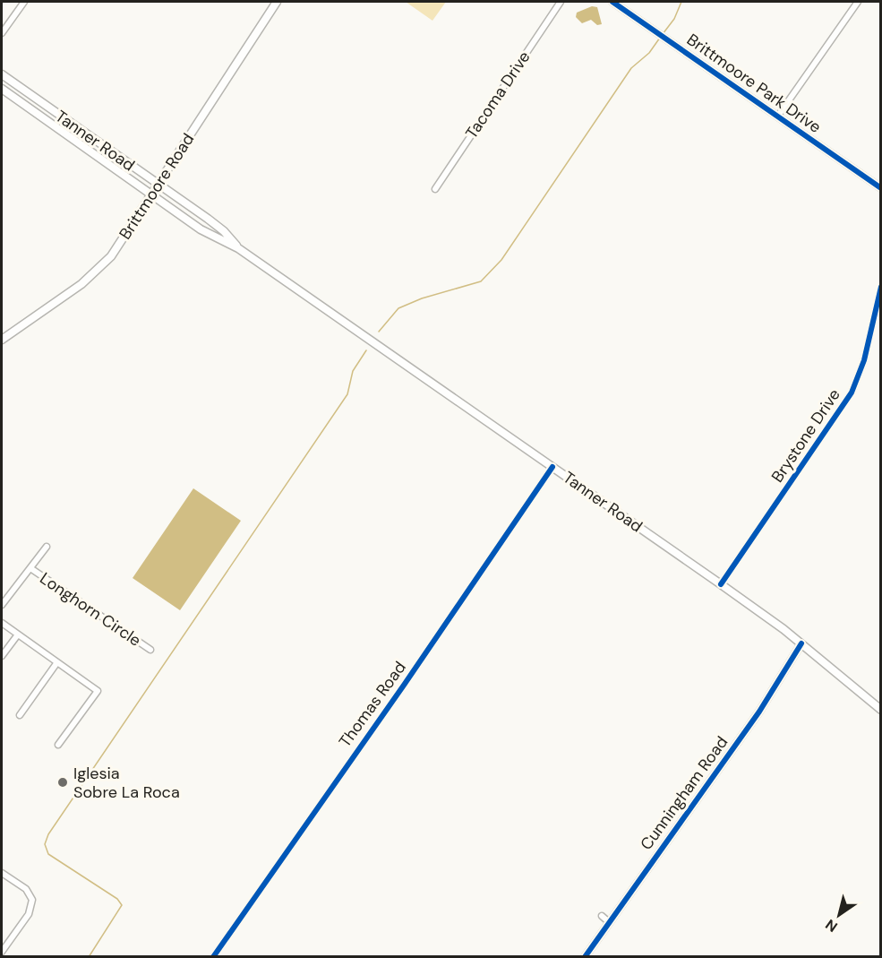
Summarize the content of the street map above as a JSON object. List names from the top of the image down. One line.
{"streets":{"main road":["Tanner Road","Brittmoore Road"],"street":["Brittmoore Park Drive","Tacoma Drive","Brystone Drive","Longhorn Circle","Thomas Road","Cunningham Road"]},"crossings":[["Tanner Road","Brittmoore Road"],["Tanner Road","Brystone Drive"],["Tanner Road","Thomas Road"],["Tanner Road","Cunningham Road"]],"places":["Iglesia Sobre La Roca"],"north":"bottom left"}
